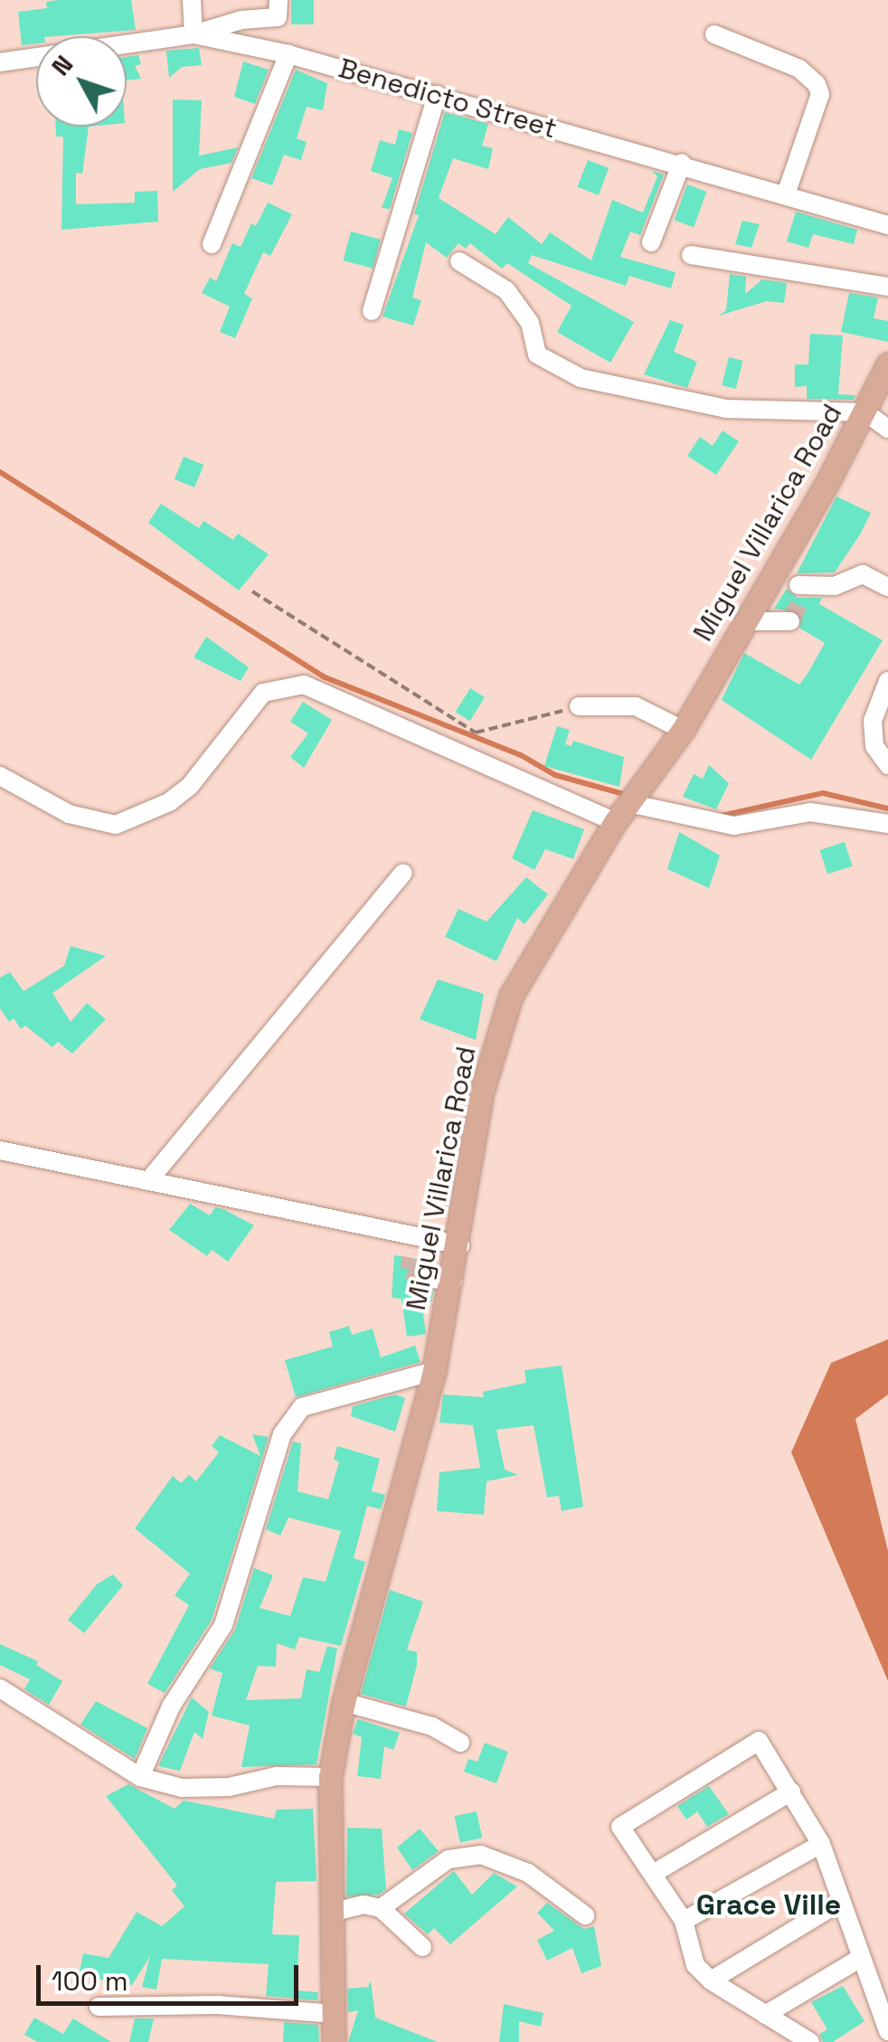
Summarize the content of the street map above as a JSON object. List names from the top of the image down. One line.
{"streets":{"main road":["Miguel Villarica Road"],"street":["Benedicto Street"]},"districts":["Grace Ville"],"scale_bar":"100 m","north":"top left"}
